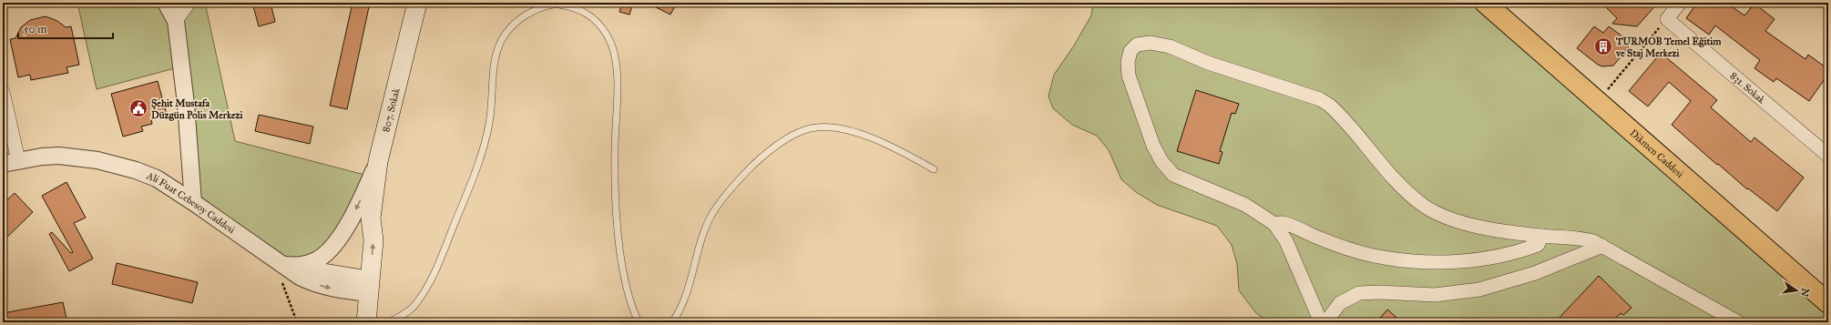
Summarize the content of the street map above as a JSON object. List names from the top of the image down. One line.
{"streets":{"main road":["807. Sokak","Dikmen Caddesi"],"street":["831. Sokak","Ali Fuat Cebesoy Caddesi"]},"crossings":[["807. Sokak","Ali Fuat Cebesoy Caddesi"]],"places":{"building":["TURMOB Temel Eğitim ve Staj Merkezi"],"public building":["Şehit Mustafa Düzgün Polis Merkezi"]},"scale_bar":"50 m","north":"right"}
